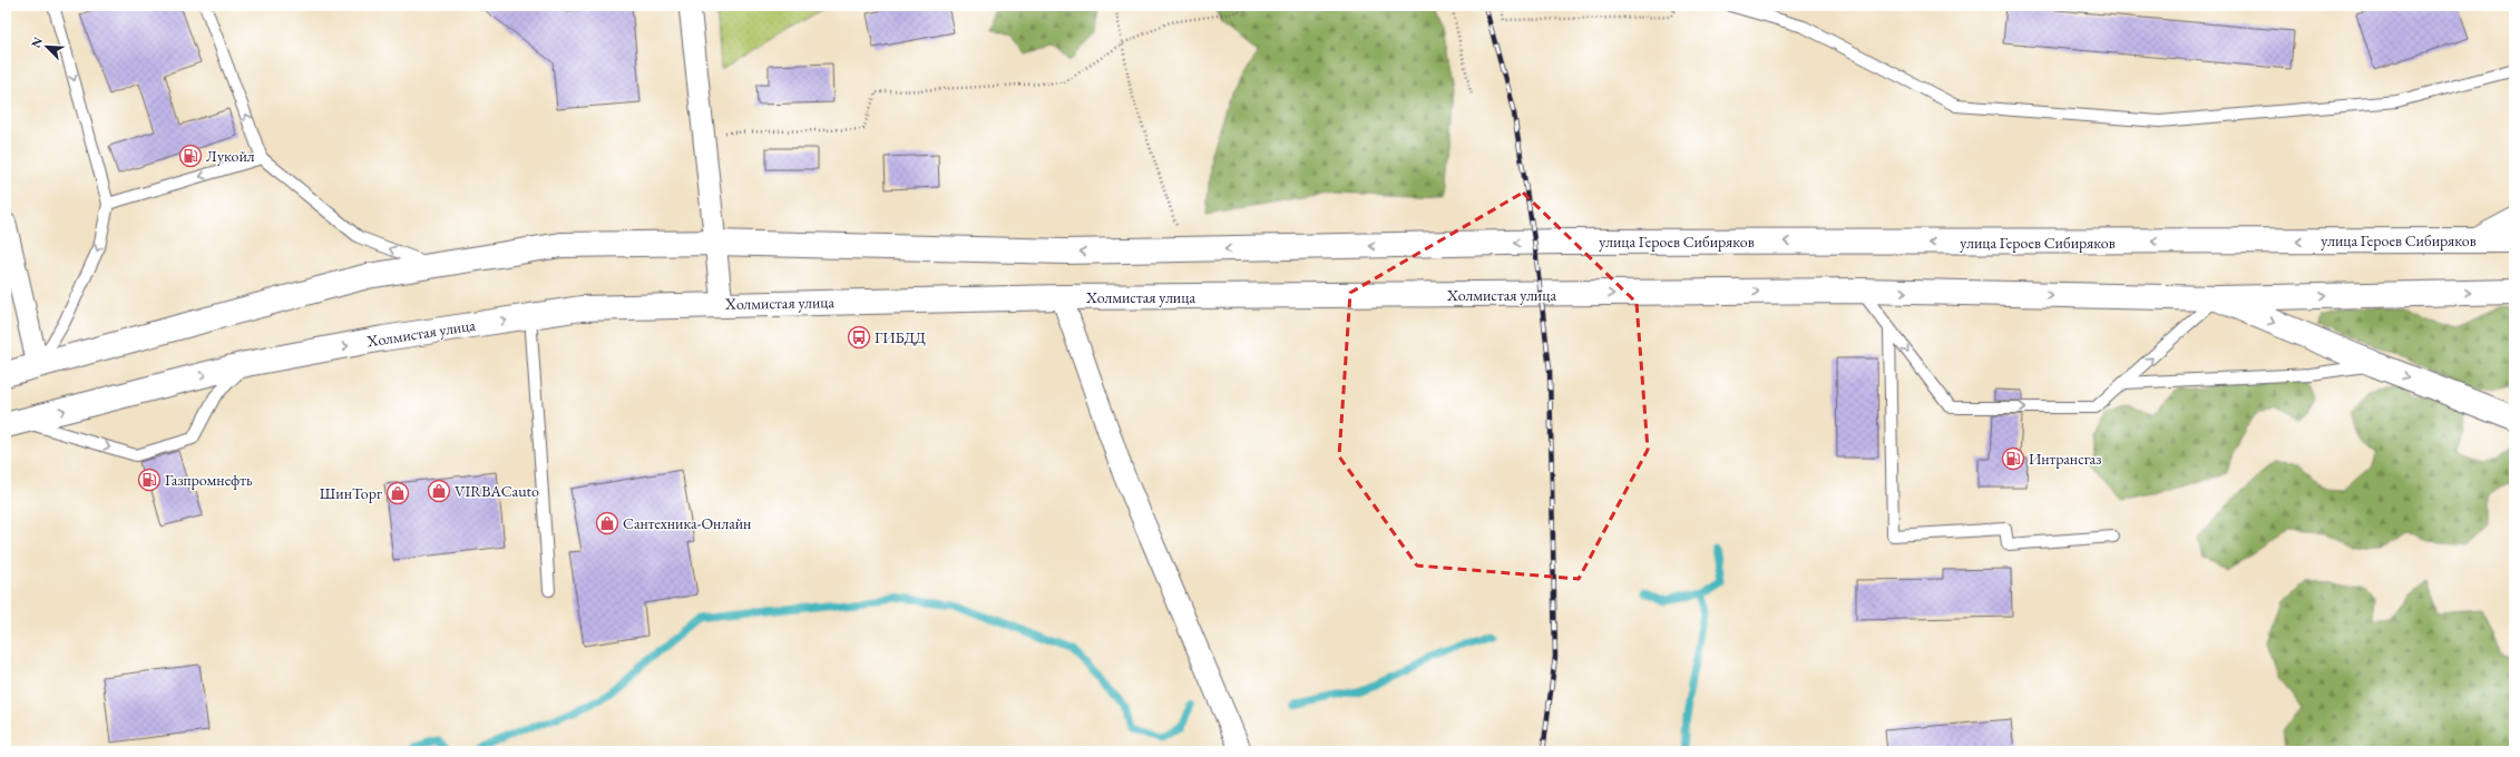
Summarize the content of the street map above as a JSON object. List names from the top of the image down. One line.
{"streets":{"main road":["улица Героев Сибиряков","Холмистая улица"]},"places":{"fuel station":["Лукойл","Интрансгаз","Газпромнефть"],"bus stop":["ГИБДД"],"shop":["VIRBACauto","ШинТорг","Сантехника-Онлайн"]},"north":"top left"}
